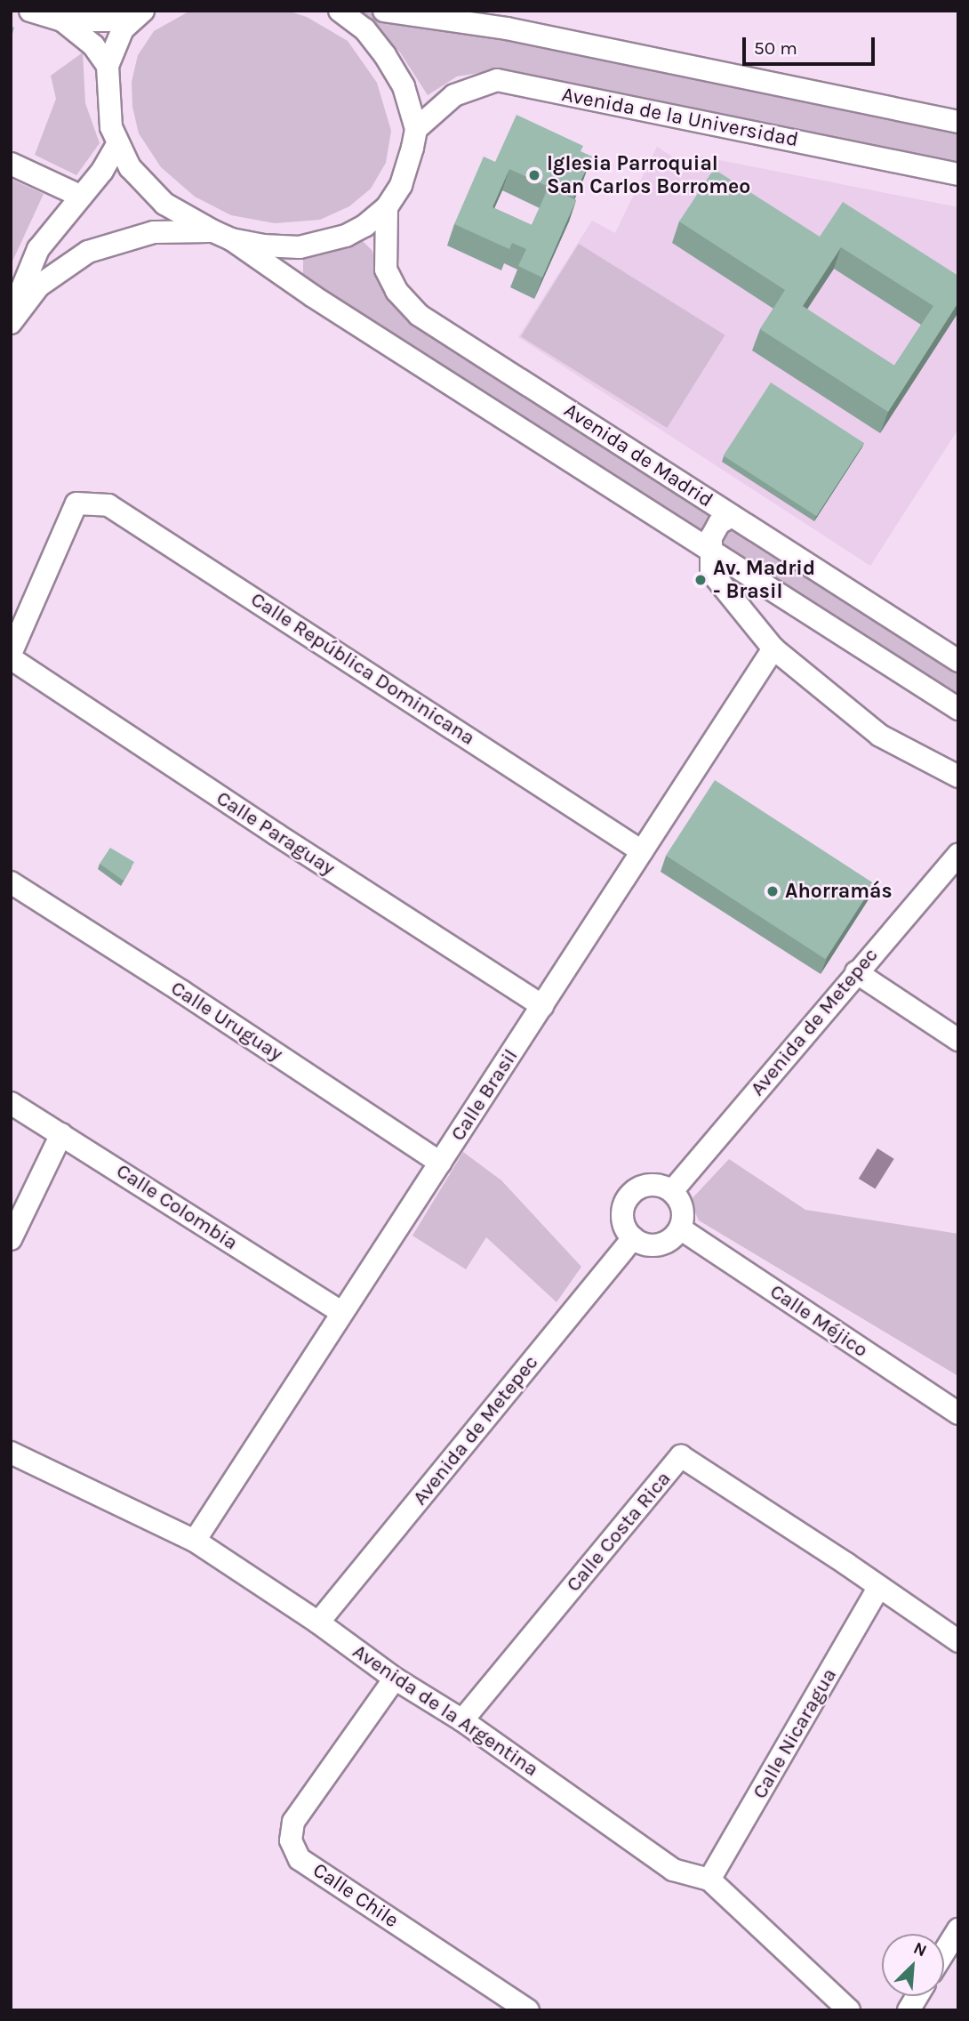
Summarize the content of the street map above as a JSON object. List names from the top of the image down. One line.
{"streets":{"street":["Avenida de la Universidad","Avenida de Madrid","Calle República Dominicana","Calle Paraguay","Calle Uruguay","Avenida de Metepec","Calle Brasil","Calle Colombia","Calle Méjico","Calle Costa Rica","Avenida de la Argentina","Calle Nicaragua","Calle Chile"]},"crossings":[["Calle República Dominicana","Calle Paraguay"],["Calle República Dominicana","Calle Brasil"],["Calle Paraguay","Calle Brasil"],["Calle Uruguay","Calle Brasil"],["Avenida de Metepec","Calle Méjico"],["Avenida de Metepec","Avenida de la Argentina"],["Calle Brasil","Calle Colombia"],["Calle Brasil","Avenida de la Argentina"],["Calle Costa Rica","Avenida de la Argentina"],["Calle Costa Rica","Calle Nicaragua"],["Avenida de la Argentina","Calle Nicaragua"],["Avenida de la Argentina","Calle Chile"]],"places":["Iglesia Parroquial San Carlos Borromeo","Av. Madrid - Brasil","Ahorramás"],"scale_bar":"50 m","north":"top right"}
